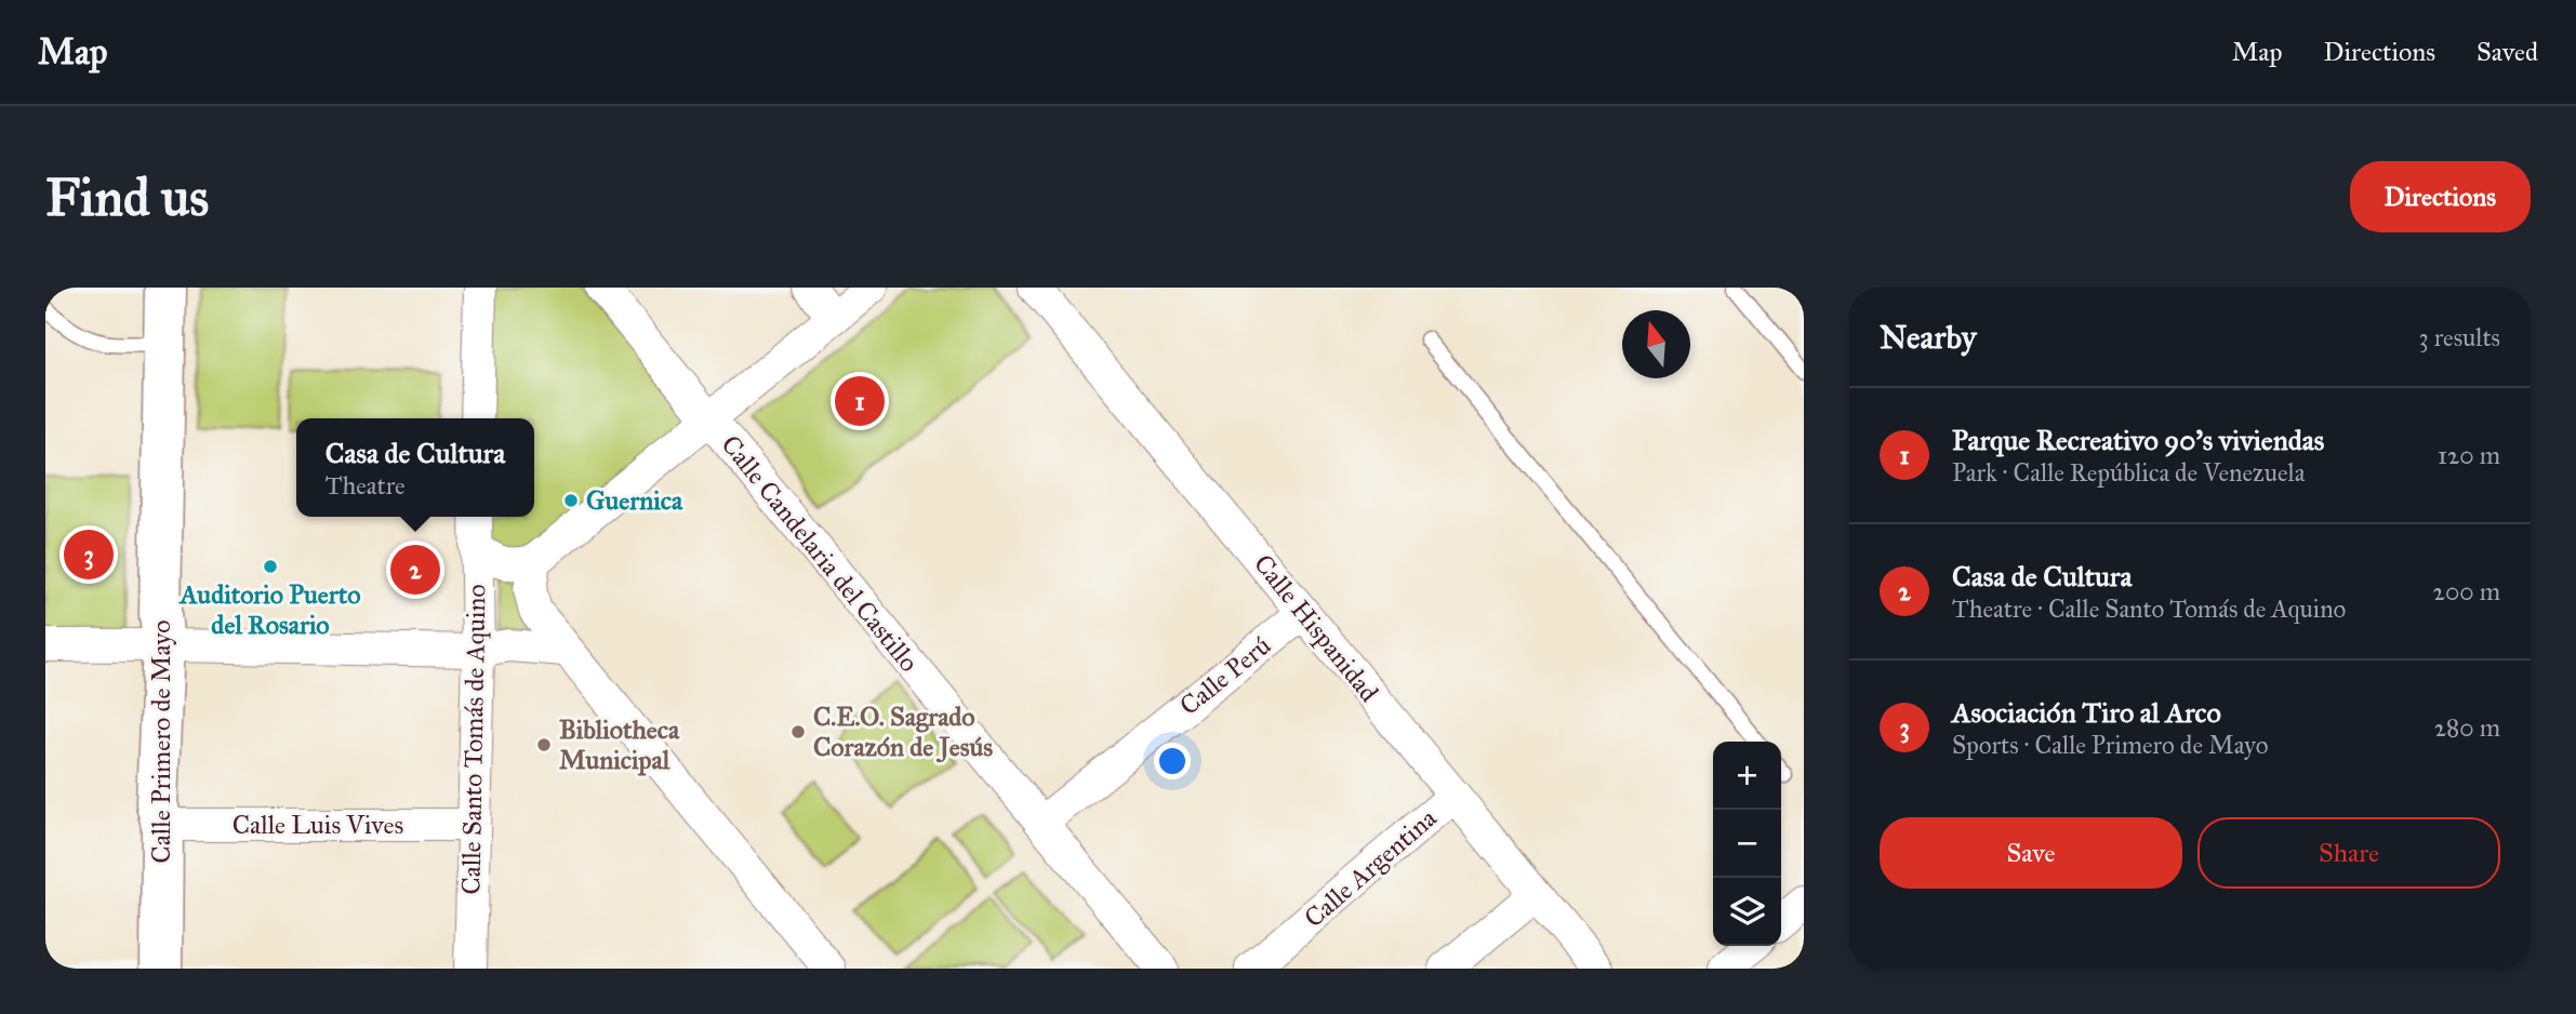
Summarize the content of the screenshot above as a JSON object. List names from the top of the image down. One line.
{"streets":{"street":["Calle Candelaria del Castillo","Calle Hispanidad","Calle Perú","Calle Santo Tomás de Aquino","Calle Primero de Mayo","Calle Luis Vives","Calle Argentina"]},"crossings":[["Calle Candelaria del Castillo","Calle Perú"],["Calle Hispanidad","Calle Perú"],["Calle Hispanidad","Calle Argentina"],["Calle Santo Tomás de Aquino","Calle Luis Vives"],["Calle Primero de Mayo","Calle Luis Vives"]],"places":["Guernica","Auditorio Puerto del Rosario","C.E.O. Sagrado Corazón de Jesús","Bibliotheca Municipal"],"north":"top","page":{"header":"Map","nav":["Map","Directions","Saved"],"buttons":["Directions",["Save","Share"]],"title":"Find us","heading":["Nearby","3 results"],"pins":["1","3","2"],"list":[{"mark":"1","name":"Parque Recreativo 90's viviendas","note":"Park · Calle República de Venezuela","value":"120 m"},{"mark":"2","name":"Casa de Cultura","note":"Theatre · Calle Santo Tomás de Aquino","value":"200 m"},{"mark":"3","name":"Asociación Tiro al Arco","note":"Sports · Calle Primero de Mayo","value":"280 m"}],"popup":["Casa de Cultura","Theatre"],"map_buttons":["+","−"]}}
